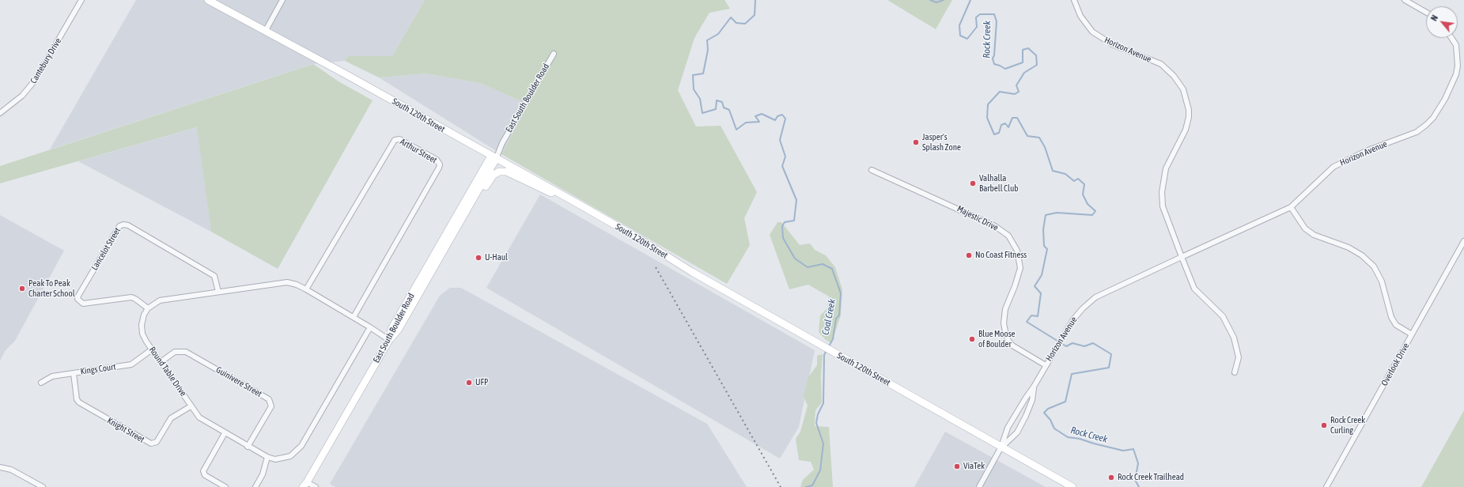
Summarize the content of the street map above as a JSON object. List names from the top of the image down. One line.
{"streets":{"main road":["East South Boulder Road","South 120th Street"],"street":["Horizon Avenue","Cantebury Drive","Arthur Street","Majestic Drive","Lancelot Street","Overlook Drive","Kings Court","Round Table Drive","Guinivere Street","Knight Street"]},"crossings":[["Horizon Avenue","South 120th Street"],["Horizon Avenue","Majestic Drive"],["East South Boulder Road","South 120th Street"],["Lancelot Street","Round Table Drive"],["Kings Court","Round Table Drive"],["Kings Court","Knight Street"],["Round Table Drive","Guinivere Street"],["Round Table Drive","Knight Street"]],"water":["Rock Creek","Coal Creek"],"places":["Jasper's Splash Zone","Valhalla Barbell Club","No Coast Fitness","U-Haul","Peak To Peak Charter School","Blue Moose of Boulder","UFP","Rock Creek Curling","ViaTek","Rock Creek Trailhead"],"north":"top left"}
